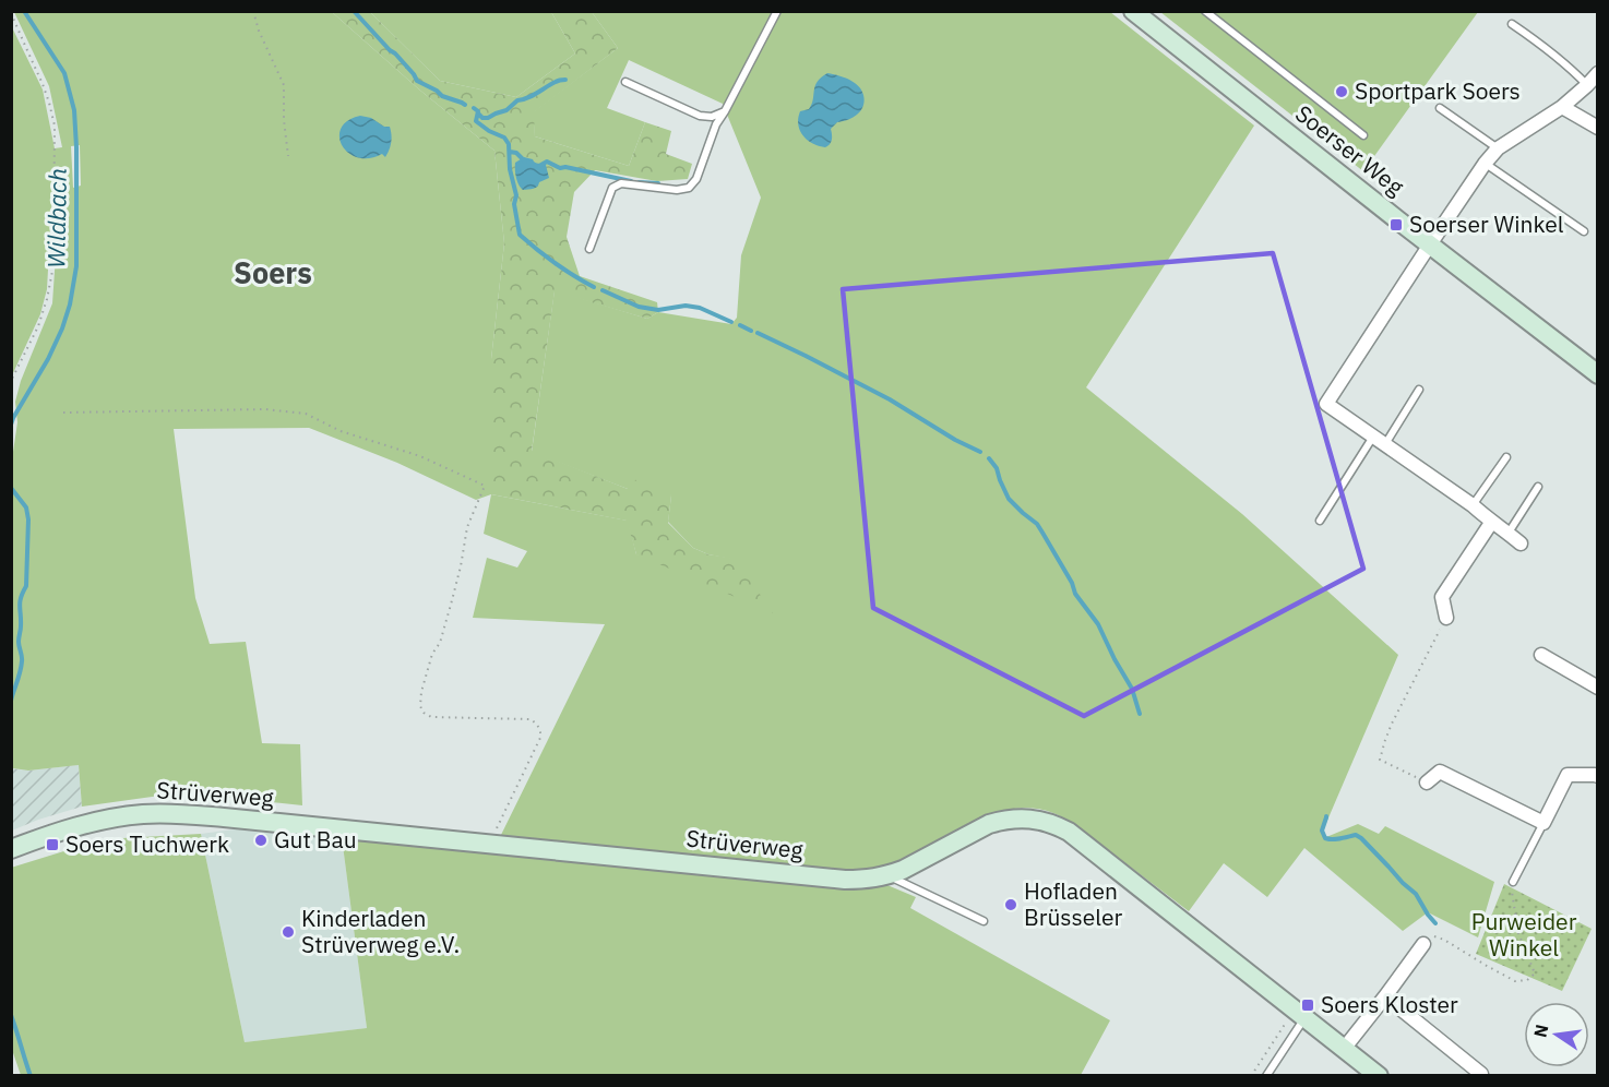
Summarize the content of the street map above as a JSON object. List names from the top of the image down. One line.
{"streets":{"street":["Soerser Weg","Strüverweg"]},"districts":["Soers"],"water":["Wildbach"],"parks":["Purweider Winkel"],"places":{"other":["Sportpark Soers","Gut Bau","Hofladen Brüsseler","Kinderladen Strüverweg e.V."],"transit":["Soerser Winkel","Soers Tuchwerk","Soers Kloster"]},"north":"left"}
